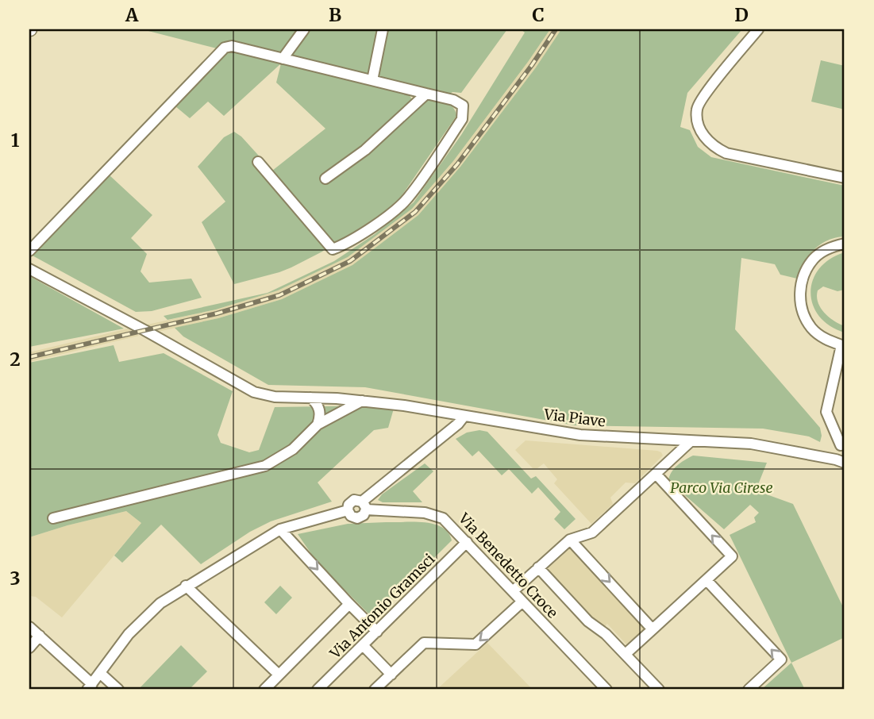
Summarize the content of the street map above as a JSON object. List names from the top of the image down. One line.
{"streets":{"street":["Via Piave","Via Benedetto Croce","Via Antonio Gramsci"]},"crossings":[["Via Benedetto Croce","Via Antonio Gramsci"]],"parks":["Parco Via Cirese"],"grid":{"columns":["A","B","C","D"],"rows":["1","2","3"]}}
